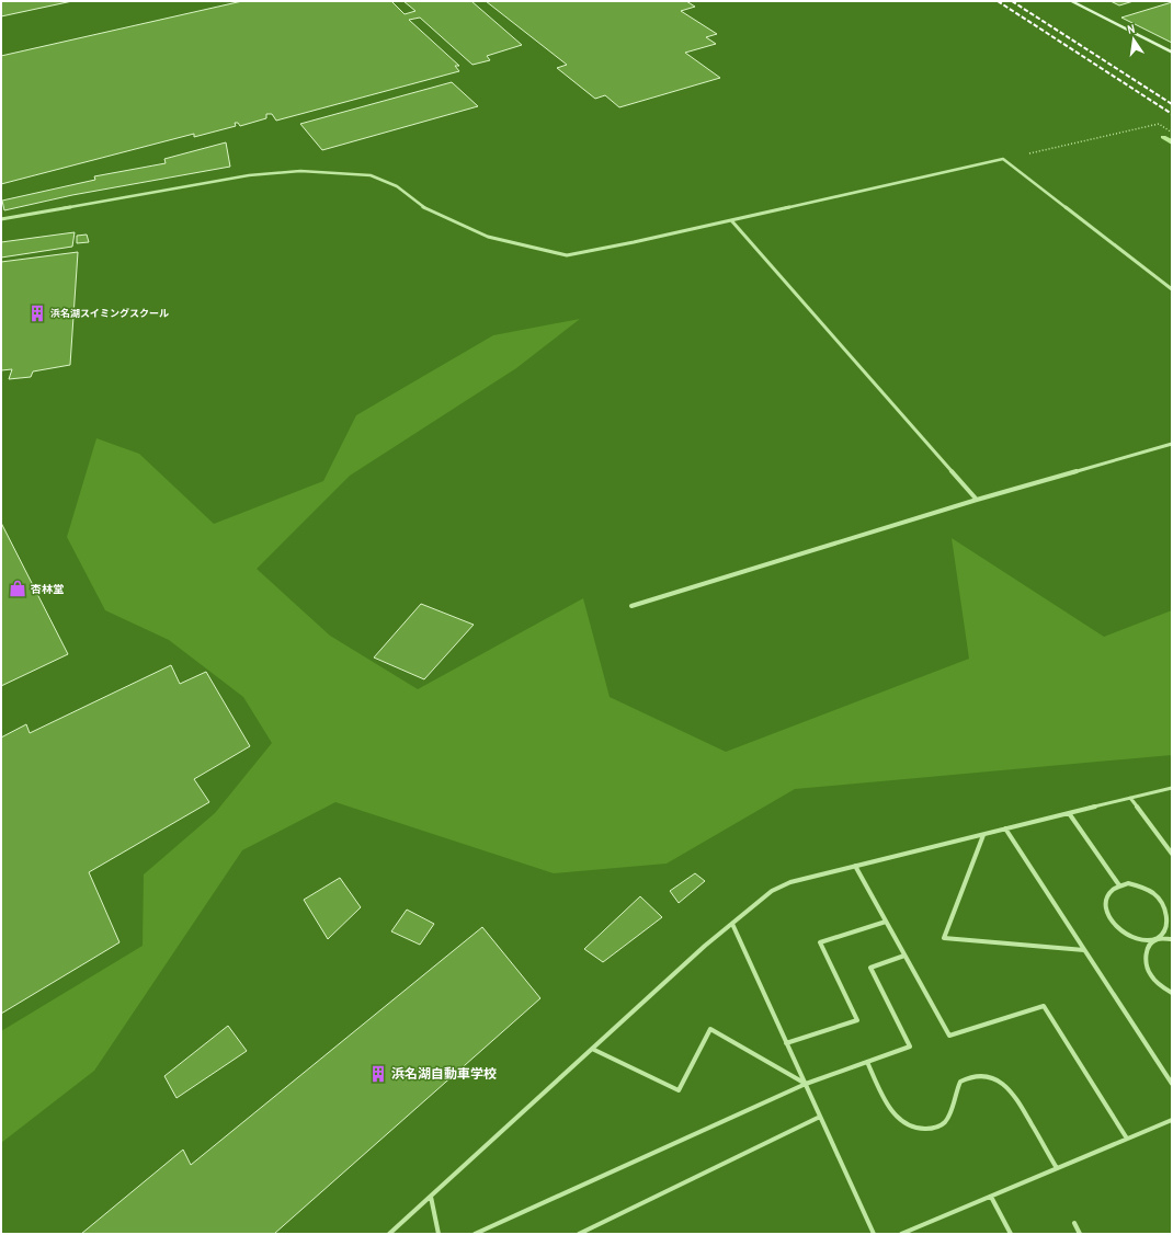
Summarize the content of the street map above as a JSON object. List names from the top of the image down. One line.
{"places":{"building":["浜名湖スイミングスクール","浜名湖自動車学校"],"shop":["杏林堂"]},"north":"top"}
